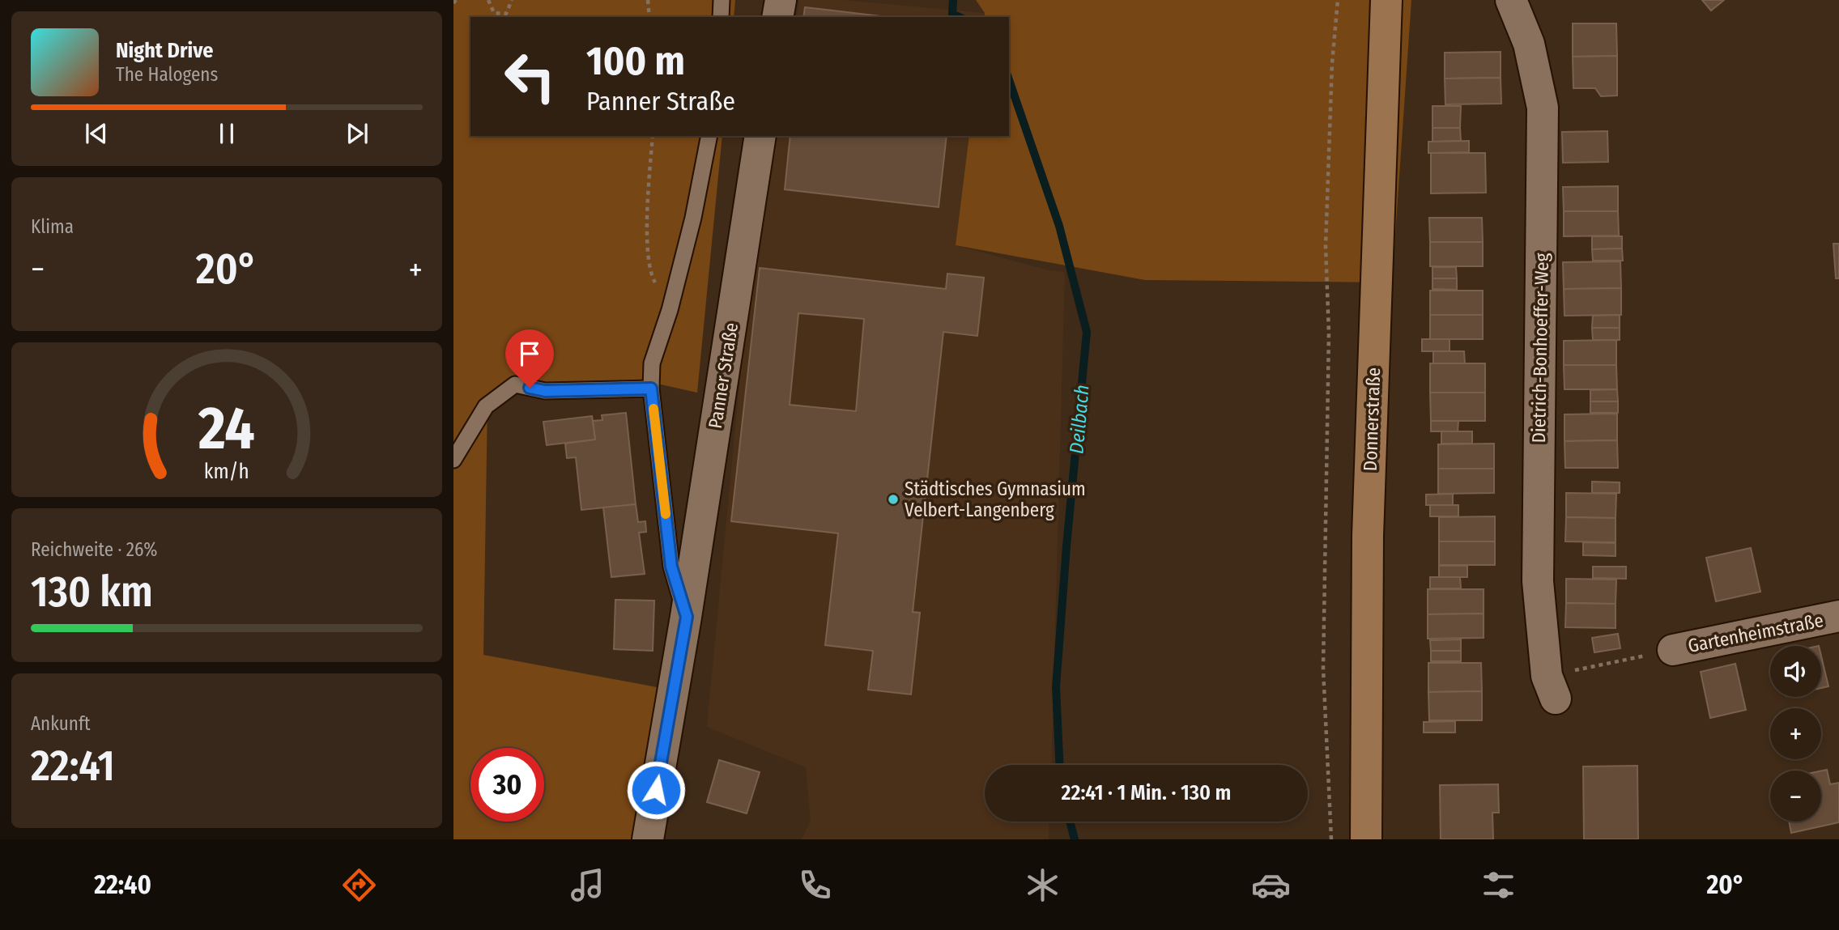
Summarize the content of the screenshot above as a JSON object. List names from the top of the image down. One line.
{"streets":{"main road":["Donnerstraße"],"street":["Dietrich-Bonhoeffer-Weg","Panner Straße","Gartenheimstraße"]},"water":["Deilbach"],"places":["Städtisches Gymnasium Velbert-Langenberg"],"page":{"turn":["100 m","Panner Straße"],"song":["Night Drive","The Halogens"],"tile":["Klima",["Reichweite · 26%","130 km"],["Ankunft","22:41"]],"heat":["−","20°","+"],"map_buttons":["+","−"],"limit":"30","trip":"22:41 · 1 Min. · 130 m","tabs":["22:40","20°"],"gauge":["24","km/h"]}}
